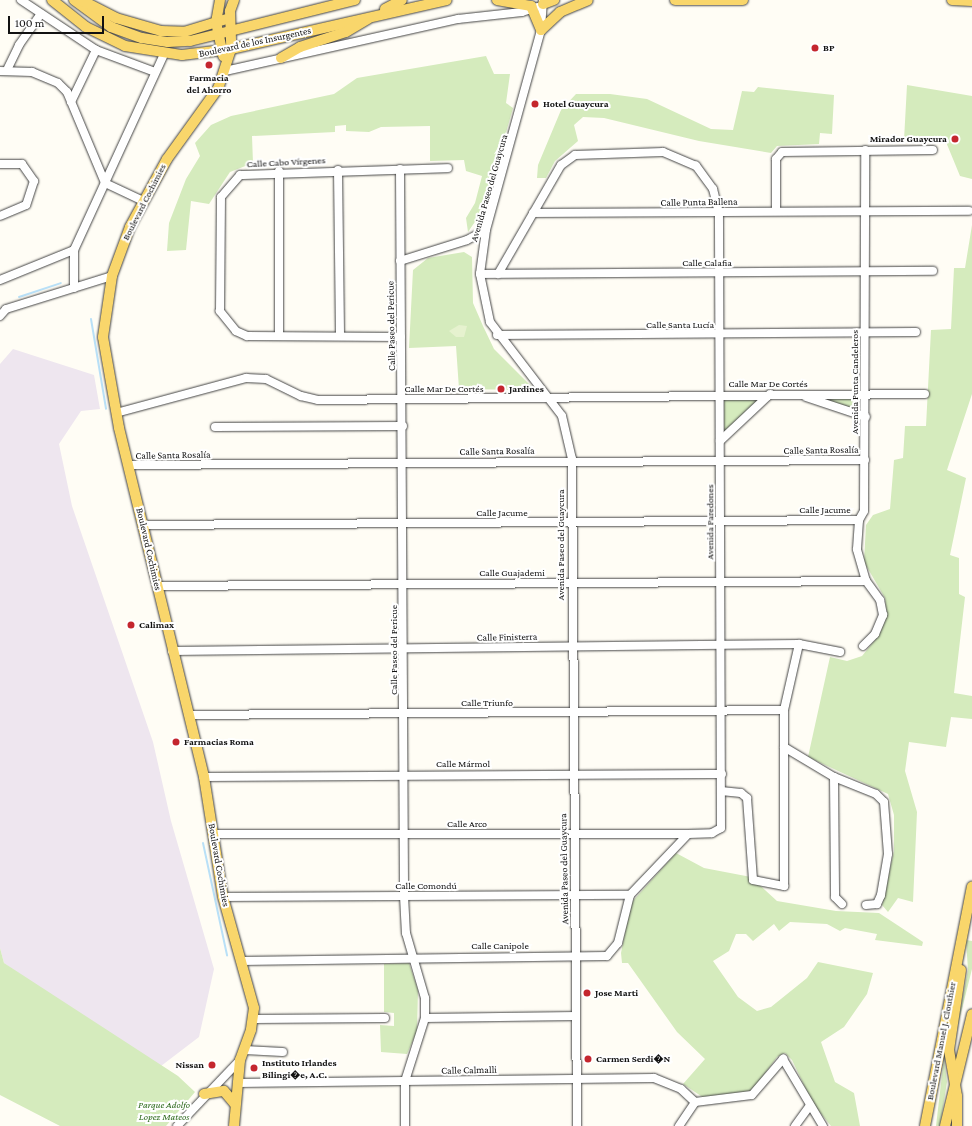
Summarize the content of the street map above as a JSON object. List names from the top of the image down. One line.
{"streets":{"main road":["Boulevard de los Insurgentes","Boulevard Cochimies","Boulevard Manuel J. Clouthier"],"street":["Calle Cabo Vírgenes","Avenida Paseo del Guaycura","Calle Punta Ballena","Calle Calafia","Calle Santa Lucía","Calle Paseo del Pericue","Avenida Punta Candeleros","Calle Mar De Cortés","Calle Santa Rosalía","Calle Jacume","Avenida Paredones","Calle Guajademi","Calle Finisterra","Calle Triunfo","Calle Mármol","Calle Arco","Calle Comondú","Calle Canipole","Calle Calmalli"]},"crossings":[["Calle Cabo Vírgenes","Calle Paseo del Pericue"],["Avenida Paseo del Guaycura","Calle Calafia"],["Avenida Paseo del Guaycura","Calle Santa Lucía"],["Avenida Paseo del Guaycura","Calle Mar De Cortés"],["Avenida Paseo del Guaycura","Calle Santa Rosalía"],["Avenida Paseo del Guaycura","Calle Jacume"],["Avenida Paseo del Guaycura","Calle Guajademi"],["Avenida Paseo del Guaycura","Calle Finisterra"],["Avenida Paseo del Guaycura","Calle Triunfo"],["Avenida Paseo del Guaycura","Calle Mármol"],["Avenida Paseo del Guaycura","Calle Arco"],["Avenida Paseo del Guaycura","Calle Comondú"],["Avenida Paseo del Guaycura","Calle Canipole"],["Avenida Paseo del Guaycura","Calle Calmalli"],["Boulevard Cochimies","Calle Mar De Cortés"],["Boulevard Cochimies","Calle Santa Rosalía"],["Boulevard Cochimies","Calle Jacume"],["Boulevard Cochimies","Calle Guajademi"],["Boulevard Cochimies","Calle Finisterra"],["Boulevard Cochimies","Calle Triunfo"],["Boulevard Cochimies","Calle Mármol"],["Boulevard Cochimies","Calle Arco"],["Boulevard Cochimies","Calle Comondú"],["Boulevard Cochimies","Calle Canipole"],["Boulevard Cochimies","Calle Calmalli"],["Calle Punta Ballena","Avenida Punta Candeleros"],["Calle Punta Ballena","Avenida Paredones"],["Calle Calafia","Avenida Punta Candeleros"],["Calle Calafia","Avenida Paredones"],["Calle Santa Lucía","Avenida Punta Candeleros"],["Calle Santa Lucía","Avenida Paredones"],["Calle Paseo del Pericue","Calle Mar De Cortés"],["Calle Paseo del Pericue","Calle Santa Rosalía"],["Calle Paseo del Pericue","Calle Jacume"],["Calle Paseo del Pericue","Calle Guajademi"],["Calle Paseo del Pericue","Calle Finisterra"],["Calle Paseo del Pericue","Calle Triunfo"],["Calle Paseo del Pericue","Calle Mármol"],["Calle Paseo del Pericue","Calle Arco"],["Calle Paseo del Pericue","Calle Comondú"],["Calle Paseo del Pericue","Calle Canipole"],["Calle Paseo del Pericue","Calle Calmalli"],["Avenida Punta Candeleros","Calle Mar De Cortés"],["Avenida Punta Candeleros","Calle Santa Rosalía"],["Avenida Punta Candeleros","Calle Jacume"],["Avenida Punta Candeleros","Calle Guajademi"],["Calle Mar De Cortés","Avenida Paredones"],["Calle Santa Rosalía","Avenida Paredones"],["Calle Jacume","Avenida Paredones"],["Avenida Paredones","Calle Guajademi"],["Avenida Paredones","Calle Finisterra"],["Avenida Paredones","Calle Triunfo"],["Avenida Paredones","Calle Mármol"],["Avenida Paredones","Calle Arco"],["Calle Arco","Calle Canipole"],["Calle Comondú","Calle Canipole"]],"parks":["Parque Adolfo Lopez Mateos"],"places":["BP","Farmacia del Ahorro","Hotel Guaycura","Mirador Guaycura","Jardines","Calimax","Farmacias Roma","Jose Marti","Carmen Serdi�N","Nissan","Instituto Irlandes Bilingi�e, A.C."],"scale_bar":"100 m"}
